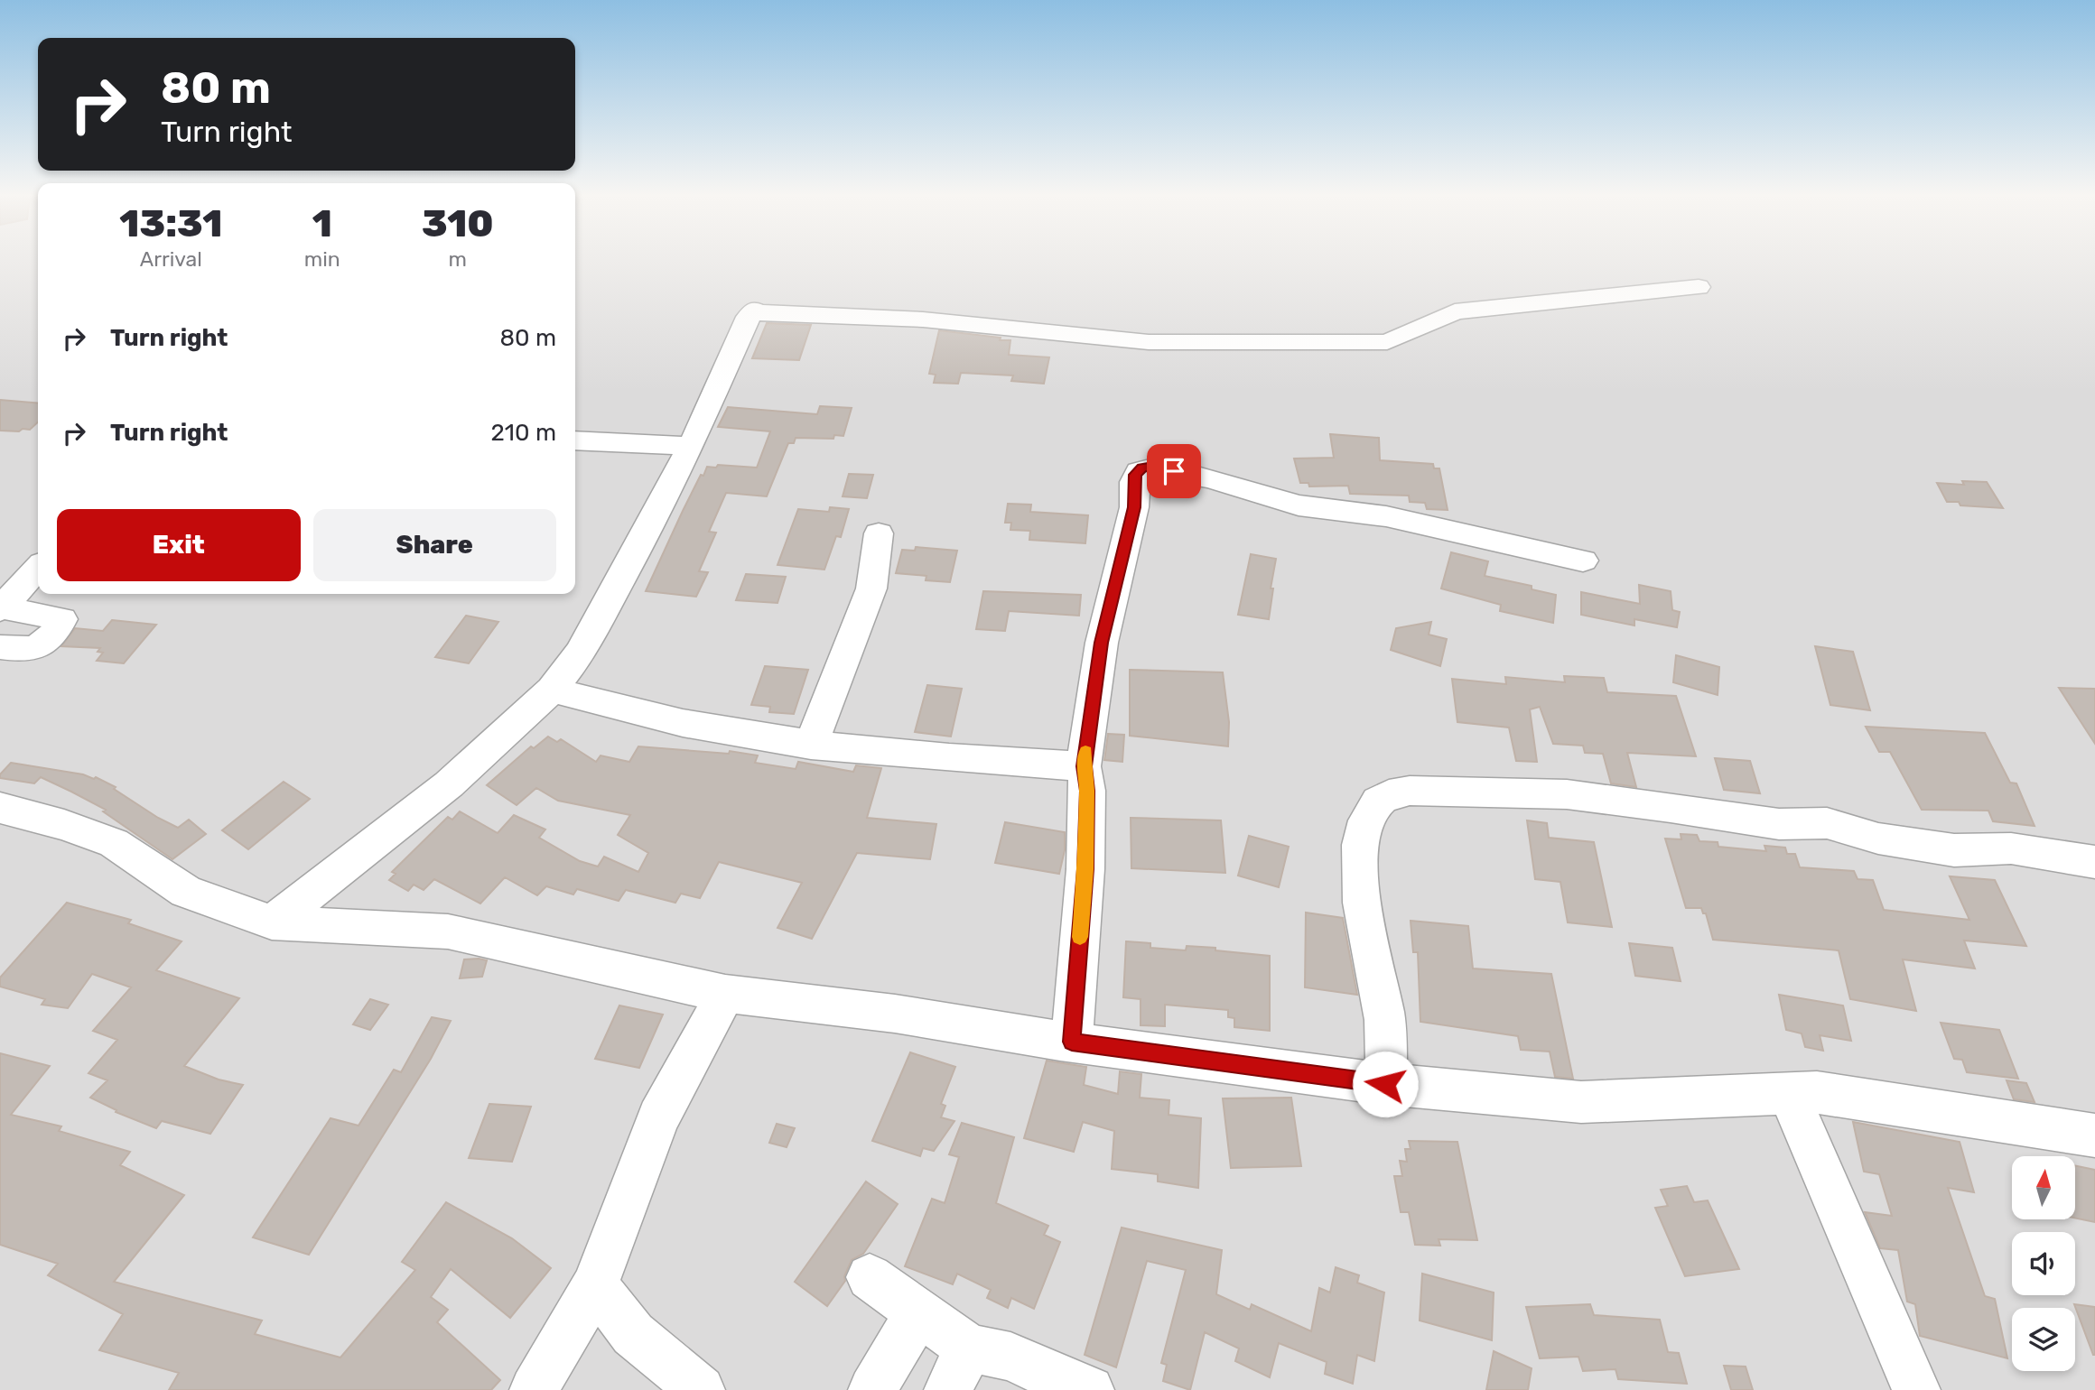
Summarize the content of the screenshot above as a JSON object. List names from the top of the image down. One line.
{"north":"top","page":{"turn":["80 m","Turn right"],"eta":["13:31","Arrival","1","min","310","m"],"list":[{"name":"Turn right","value":"80 m"},{"name":"Turn right","value":"210 m"}],"buttons":["Exit","Share"]}}
